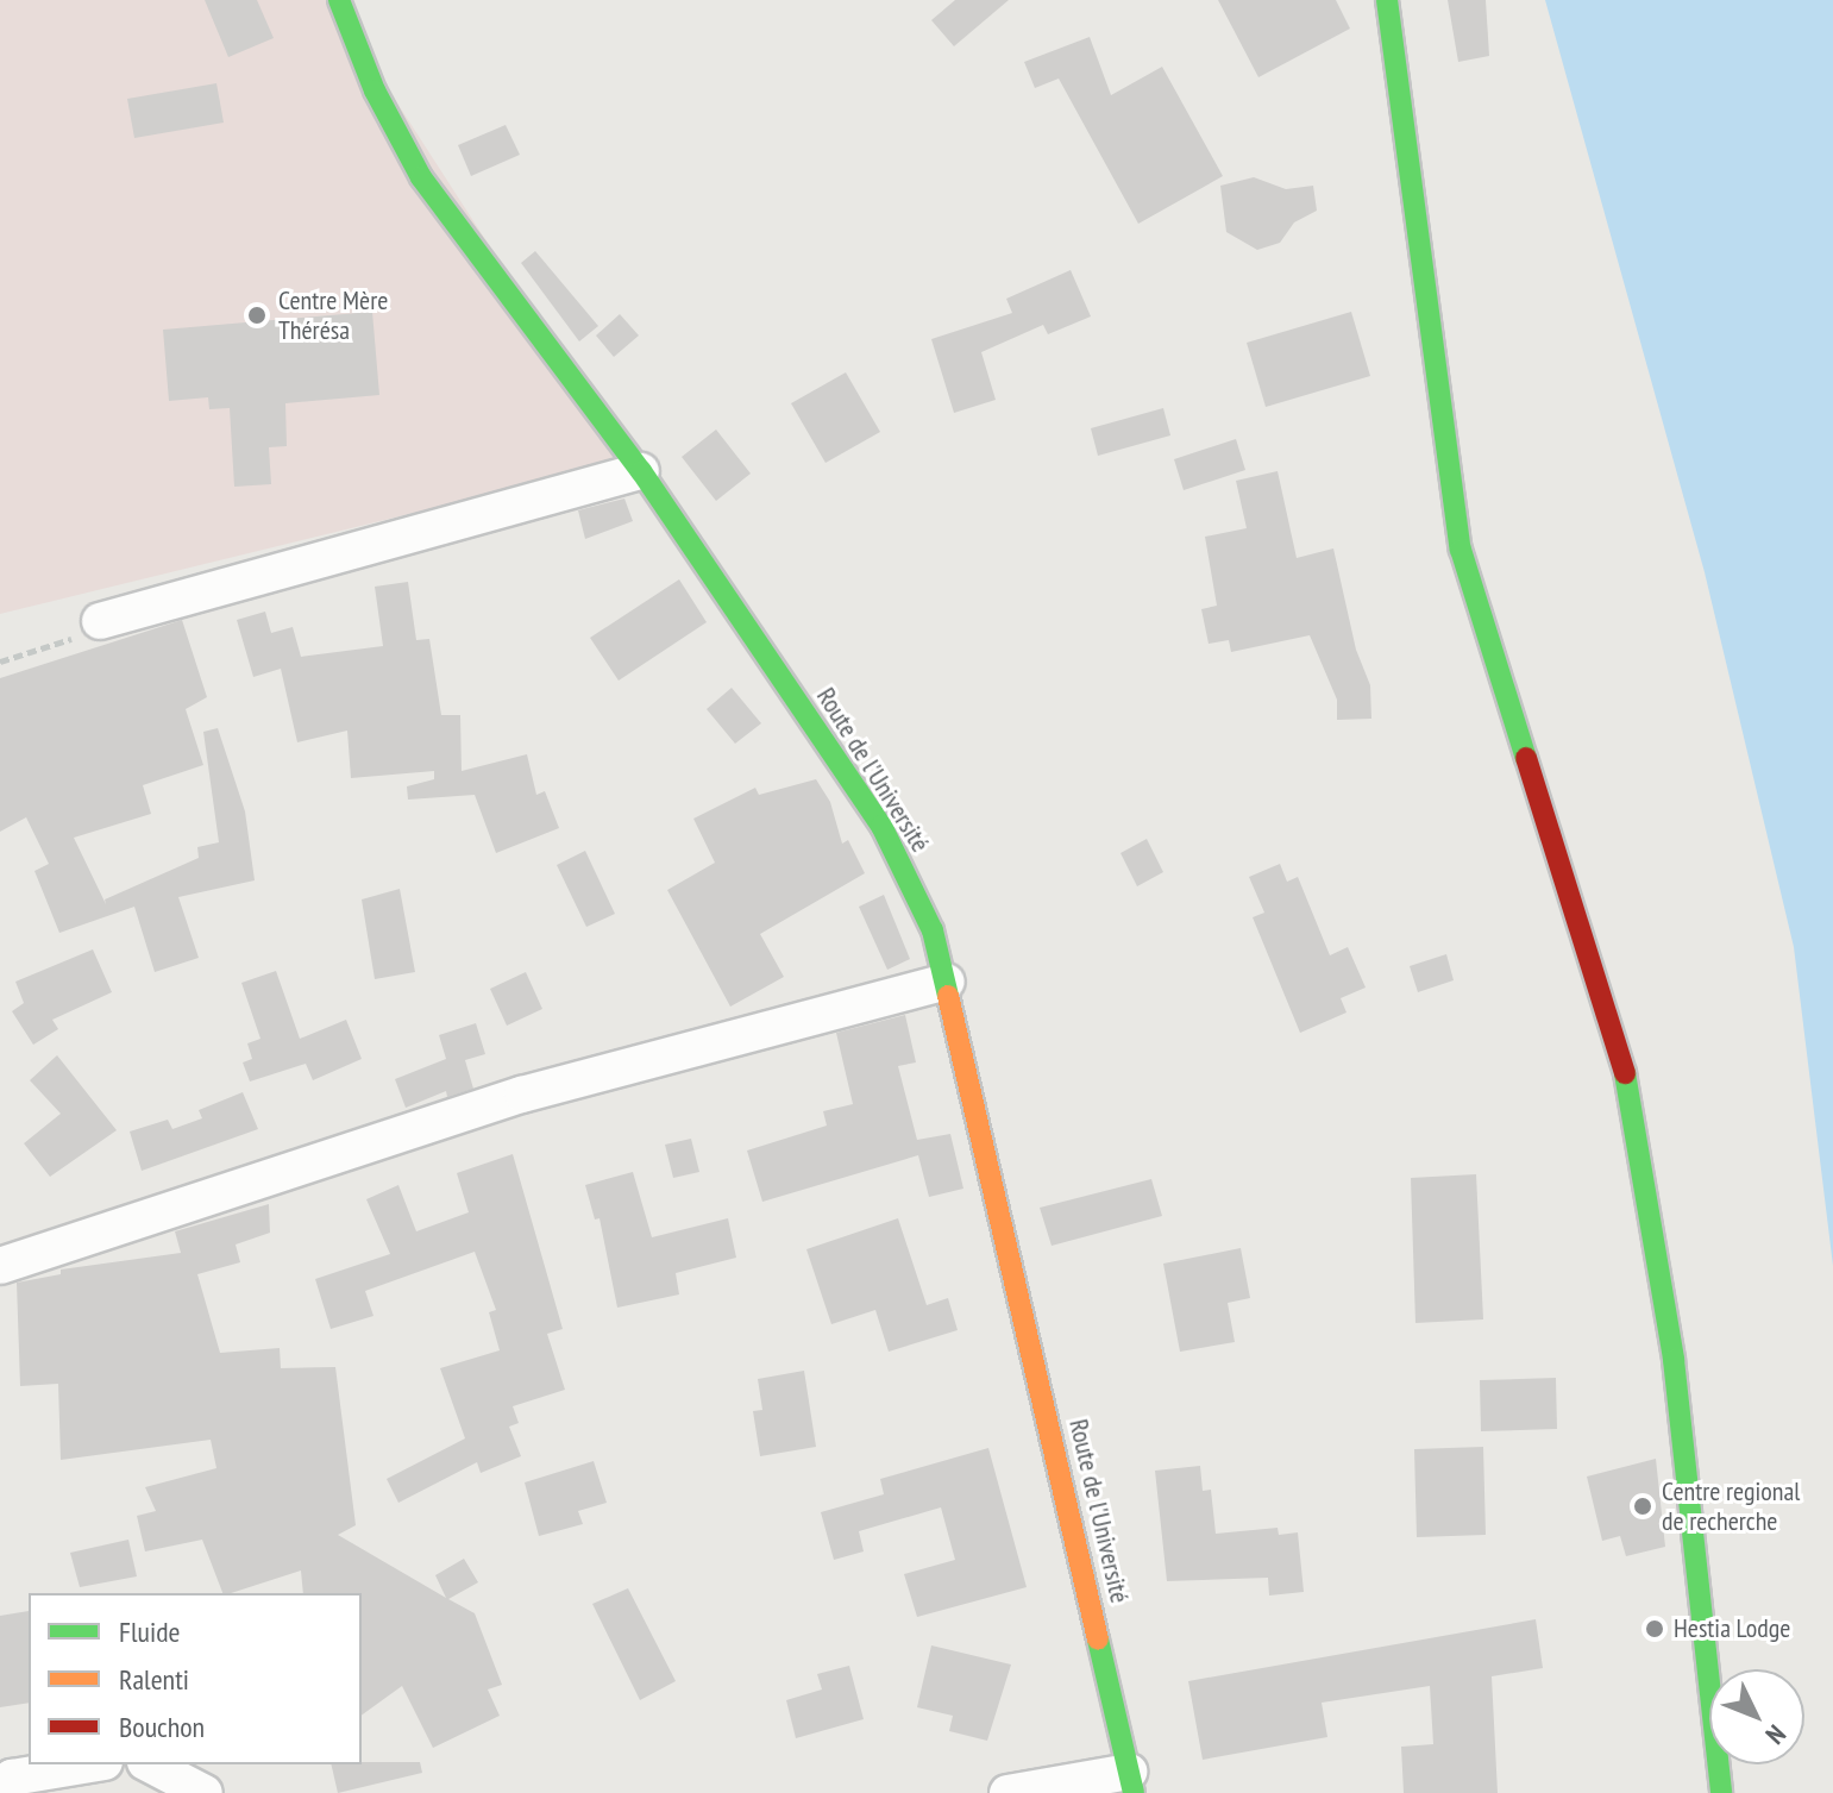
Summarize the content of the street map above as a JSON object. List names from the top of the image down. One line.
{"streets":{"street":["Route de l'Université"]},"places":["Centre Mère Thérésa","Centre regional de recherche","Hestia Lodge"],"legend":["Fluide","Ralenti","Bouchon"],"north":"bottom right"}
